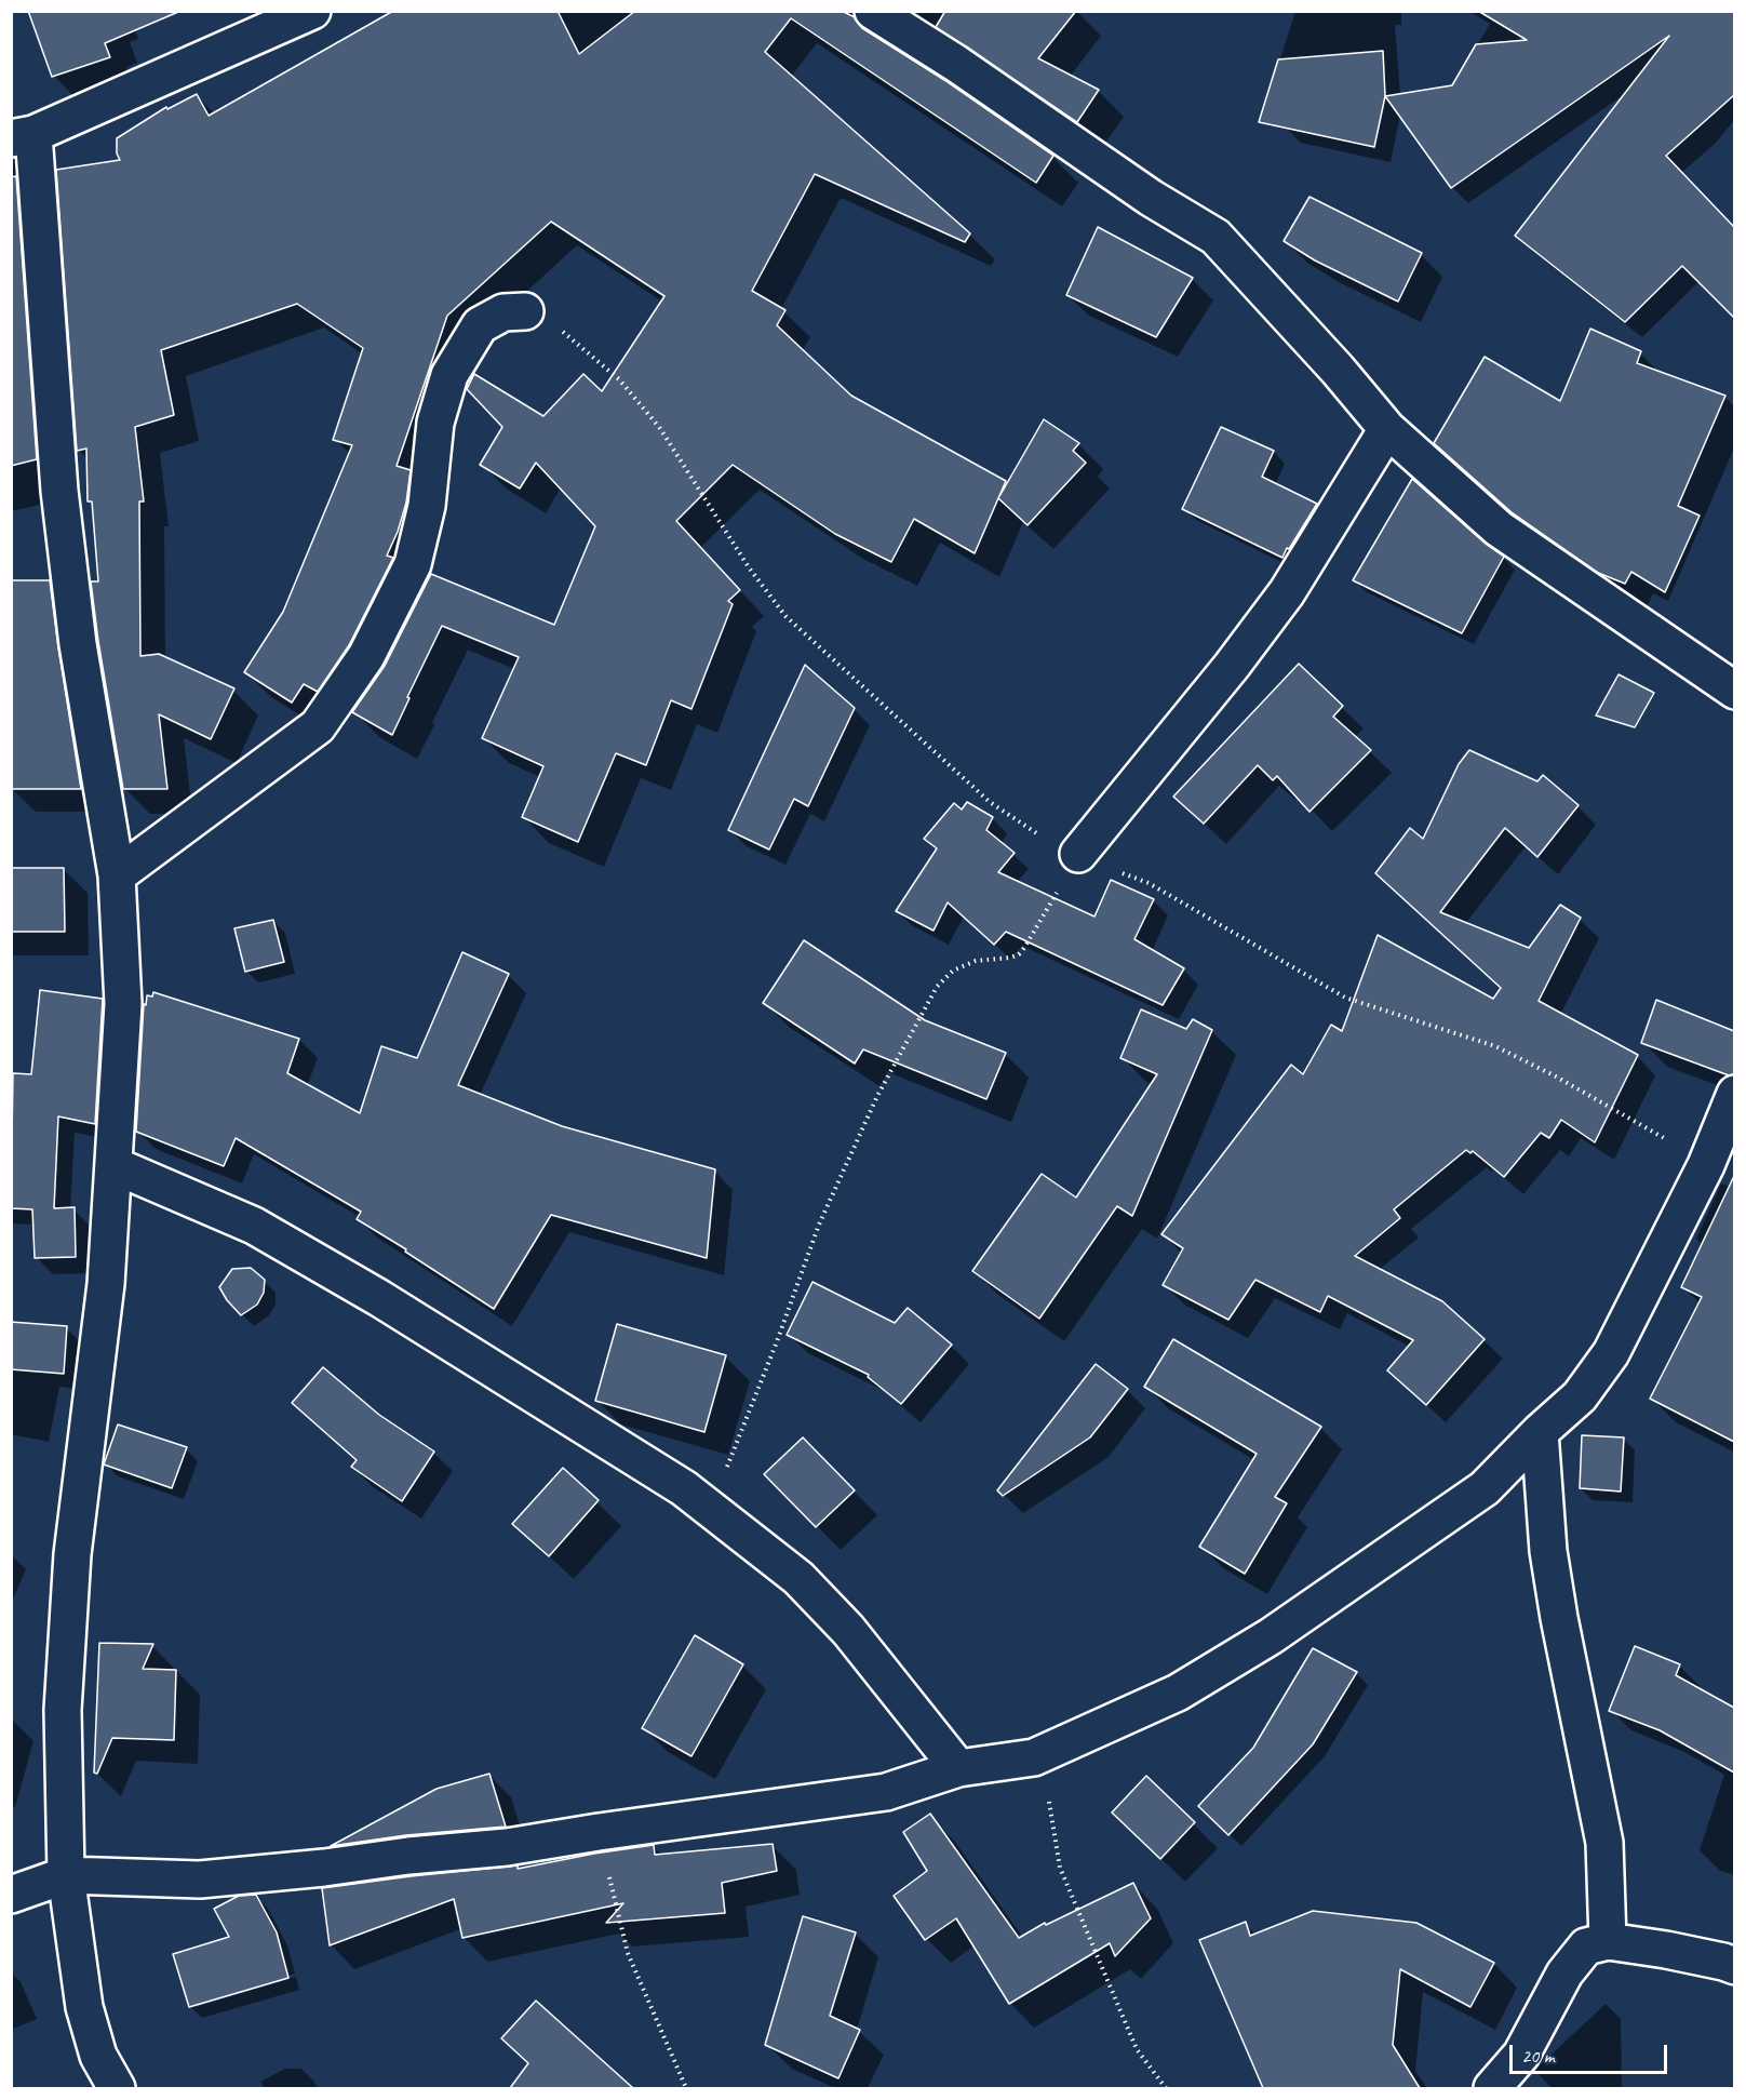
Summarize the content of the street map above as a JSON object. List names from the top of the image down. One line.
{"scale_bar":"20 m"}
